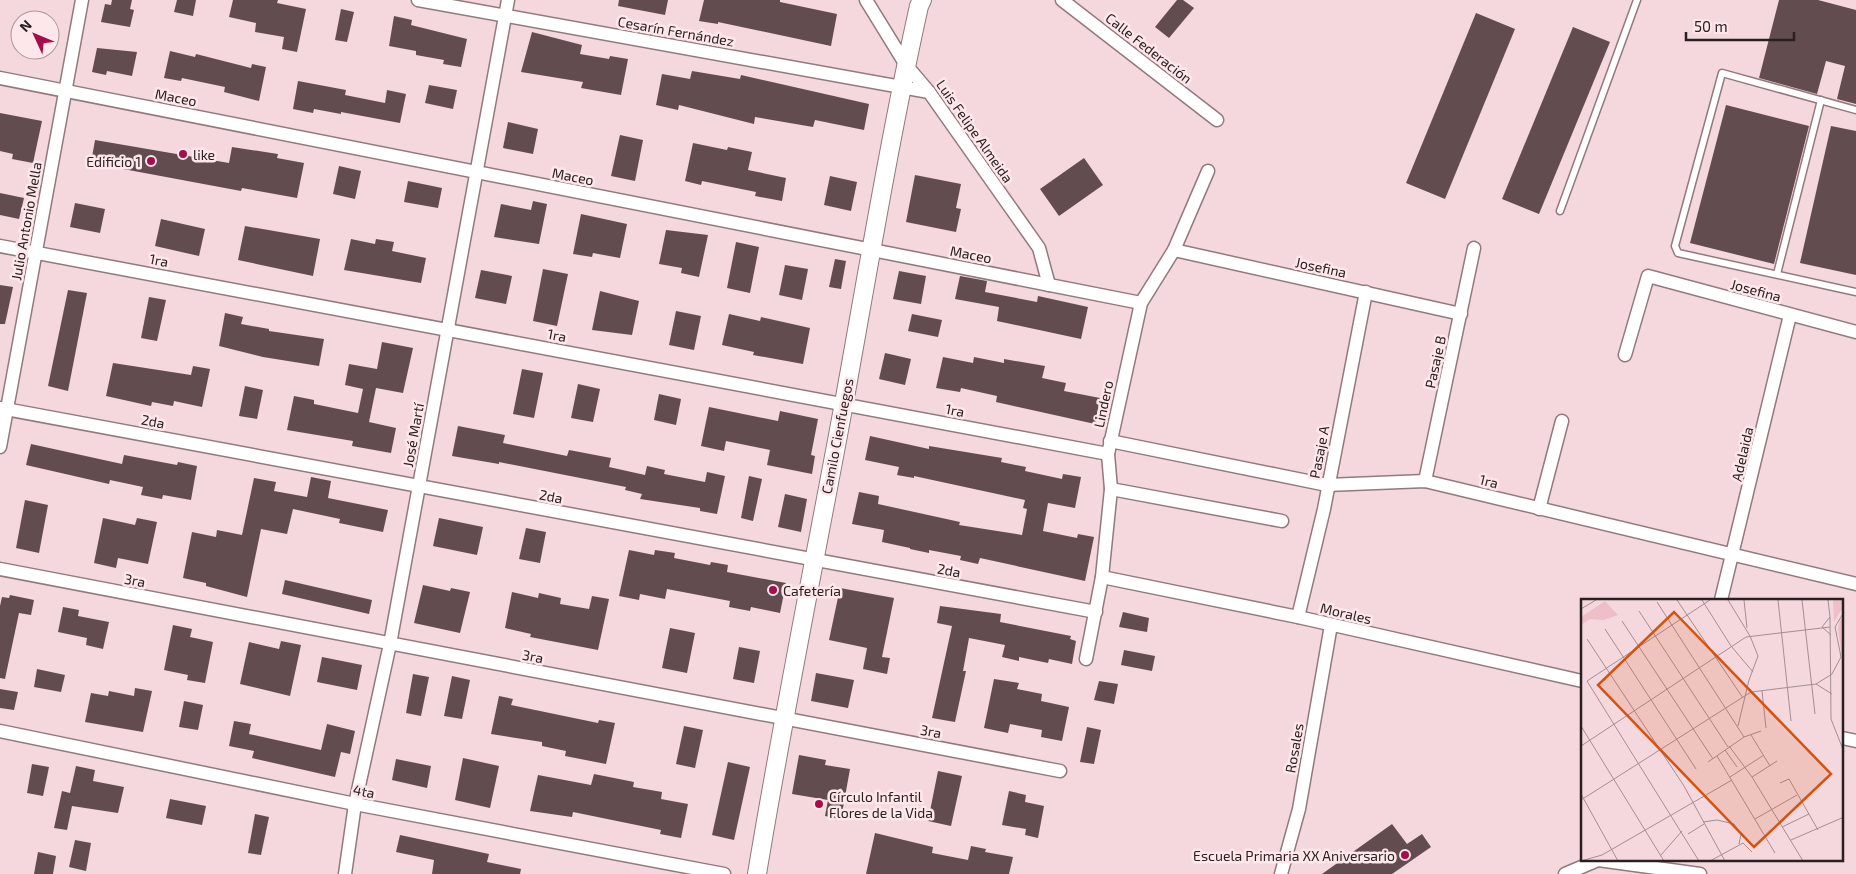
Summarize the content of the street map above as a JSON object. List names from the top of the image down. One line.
{"streets":{"street":["Cesarín Fernández","Calle Federación","Maceo","Luis Felipe Almeida","Julio Antonio Mella","1ra","Josefina","Pasaje B","Lindero","2da","José Martí","Camilo Cienfuegos","Pasaje A","Adelaida","3ra","Morales","Rosales","4ta"]},"crossings":[["Cesarín Fernández","Luis Felipe Almeida"],["Cesarín Fernández","José Martí"],["Cesarín Fernández","Camilo Cienfuegos"],["Maceo","Luis Felipe Almeida"],["Maceo","Julio Antonio Mella"],["Maceo","Lindero"],["Maceo","José Martí"],["Maceo","Camilo Cienfuegos"],["Luis Felipe Almeida","Camilo Cienfuegos"],["Julio Antonio Mella","1ra"],["Julio Antonio Mella","2da"],["1ra","Pasaje B"],["1ra","Lindero"],["1ra","José Martí"],["1ra","Camilo Cienfuegos"],["1ra","Pasaje A"],["1ra","Adelaida"],["Josefina","Pasaje B"],["Josefina","Lindero"],["Josefina","Pasaje A"],["Josefina","Adelaida"],["Lindero","2da"],["Lindero","Morales"],["2da","José Martí"],["2da","Camilo Cienfuegos"],["José Martí","3ra"],["José Martí","4ta"],["Camilo Cienfuegos","3ra"],["Pasaje A","Morales"],["Morales","Rosales"]],"places":["like","Edificio 1","Cafetería","Círculo Infantil Flores de la Vida","Escuela Primaria XX Aniversario"],"scale_bar":"50 m","north":"top left"}
